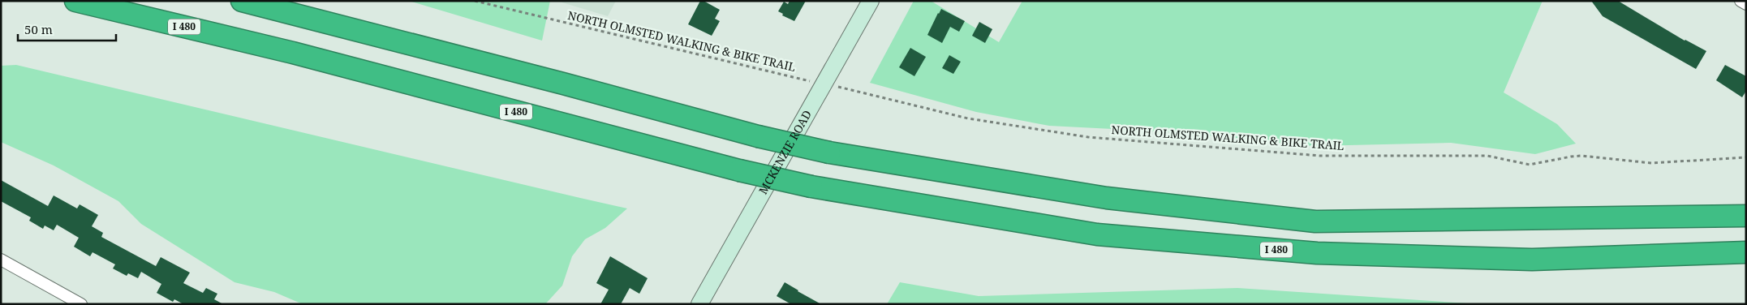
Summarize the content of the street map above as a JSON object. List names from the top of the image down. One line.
{"streets":{"highway":["I 480"],"street":["MCKENZIE ROAD"],"path":["NORTH OLMSTED WALKING & BIKE TRAIL"]},"scale_bar":"50 m"}
